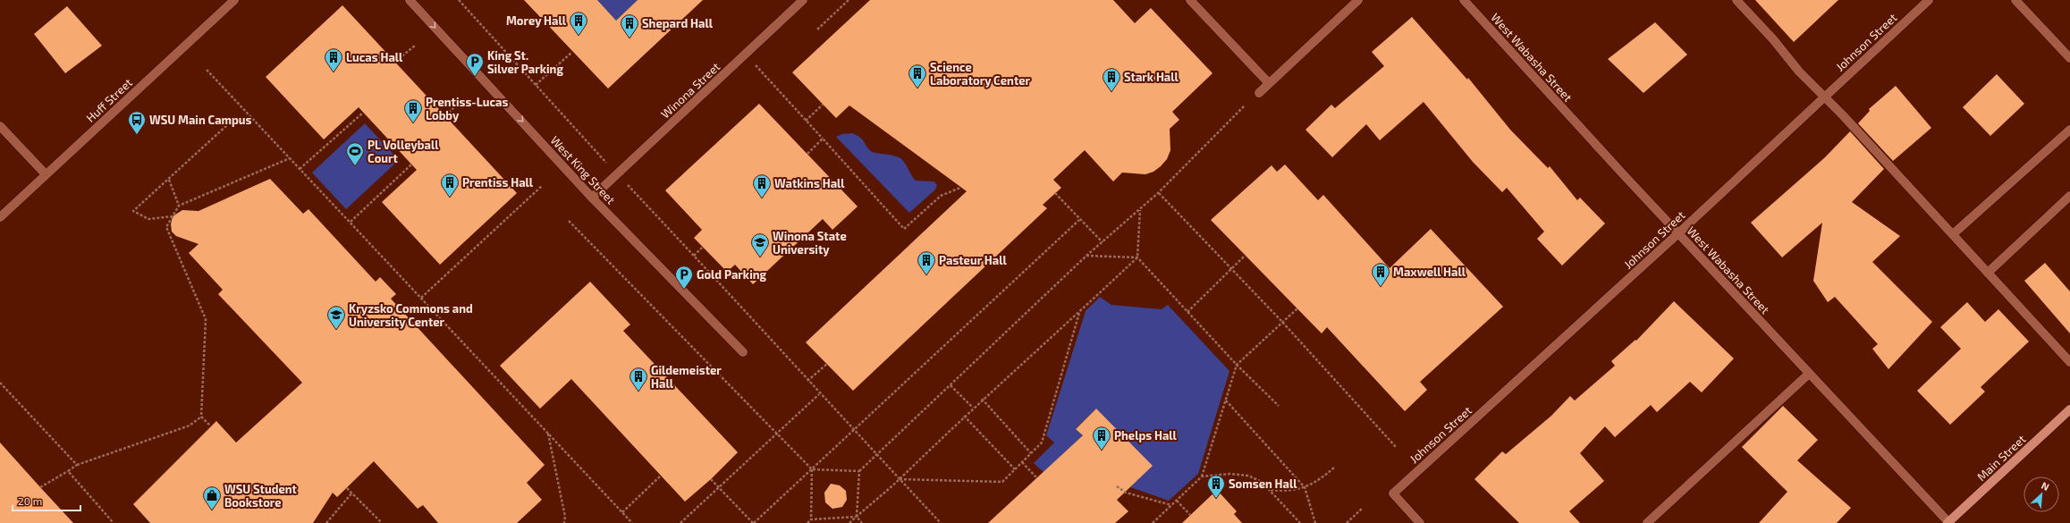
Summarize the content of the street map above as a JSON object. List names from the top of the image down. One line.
{"streets":{"main road":["Main Street"],"street":["Johnson Street","West Wabasha Street","Winona Street","Huff Street","West King Street"]},"crossings":[["Johnson Street","West Wabasha Street"],["West Wabasha Street","Main Street"],["Winona Street","West King Street"]],"one_way":["West King Street"],"places":{"building":["Morey Hall","Shepard Hall","Lucas Hall","Science Laboratory Center","Stark Hall","Prentiss-Lucas Lobby","Prentiss Hall","Watkins Hall","Pasteur Hall","Maxwell Hall","Gildemeister Hall","Phelps Hall","Somsen Hall"],"parking":["King St. Silver Parking","Gold Parking"],"bus stop":["WSU Main Campus"],"sports":["PL Volleyball Court"],"school or university":["Winona State University","Kryzsko Commons and University Center"],"shop":["WSU Student Bookstore"]},"scale_bar":"20 m","north":"top right"}
